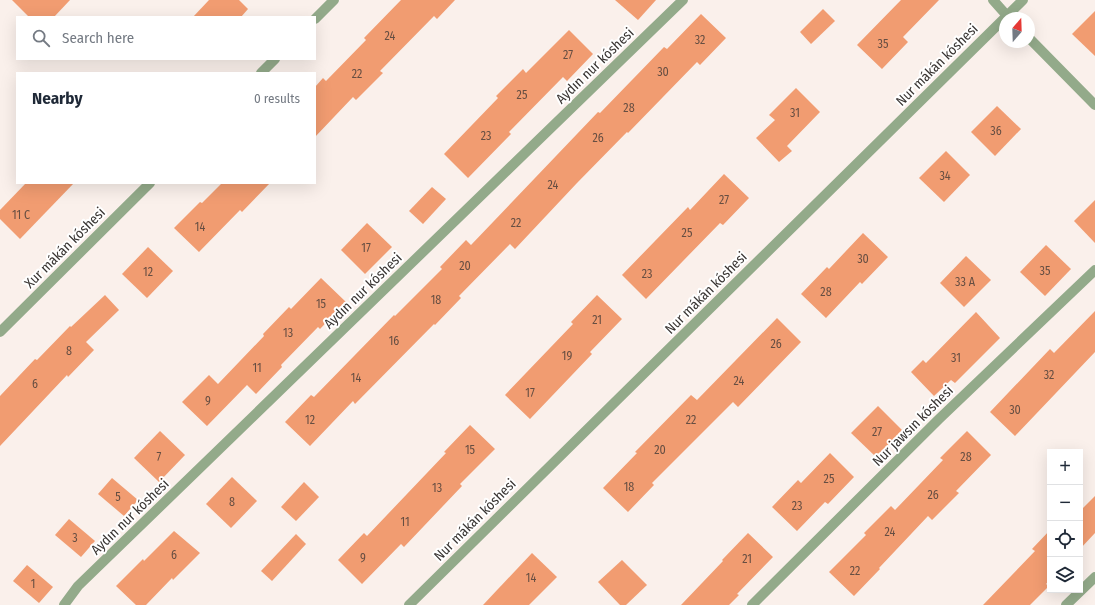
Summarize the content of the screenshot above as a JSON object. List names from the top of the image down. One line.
{"streets":{"street":["Nur mákán kóshesi","Aydın nur kóshesi","Xur mákán kóshesi","Nur jawsın kóshesi"]},"house_numbers":["24","32","35","27","30","22","25","28","31","36","23","26","34","24","27","11 С","22","14","25","17","30","20","35","12","23","33 А","28","18","15","21","13","16","26","8","19","31","11","32","14","24","6","17","9","30","12","22","27","15","20","7","28","25","18","13","26","5","8","23","11","24","3","6","9","21","22","14","1"],"north":"top","page":{"search":"Search here","heading":["Nearby","0 results"],"map_buttons":["+","−"]}}
